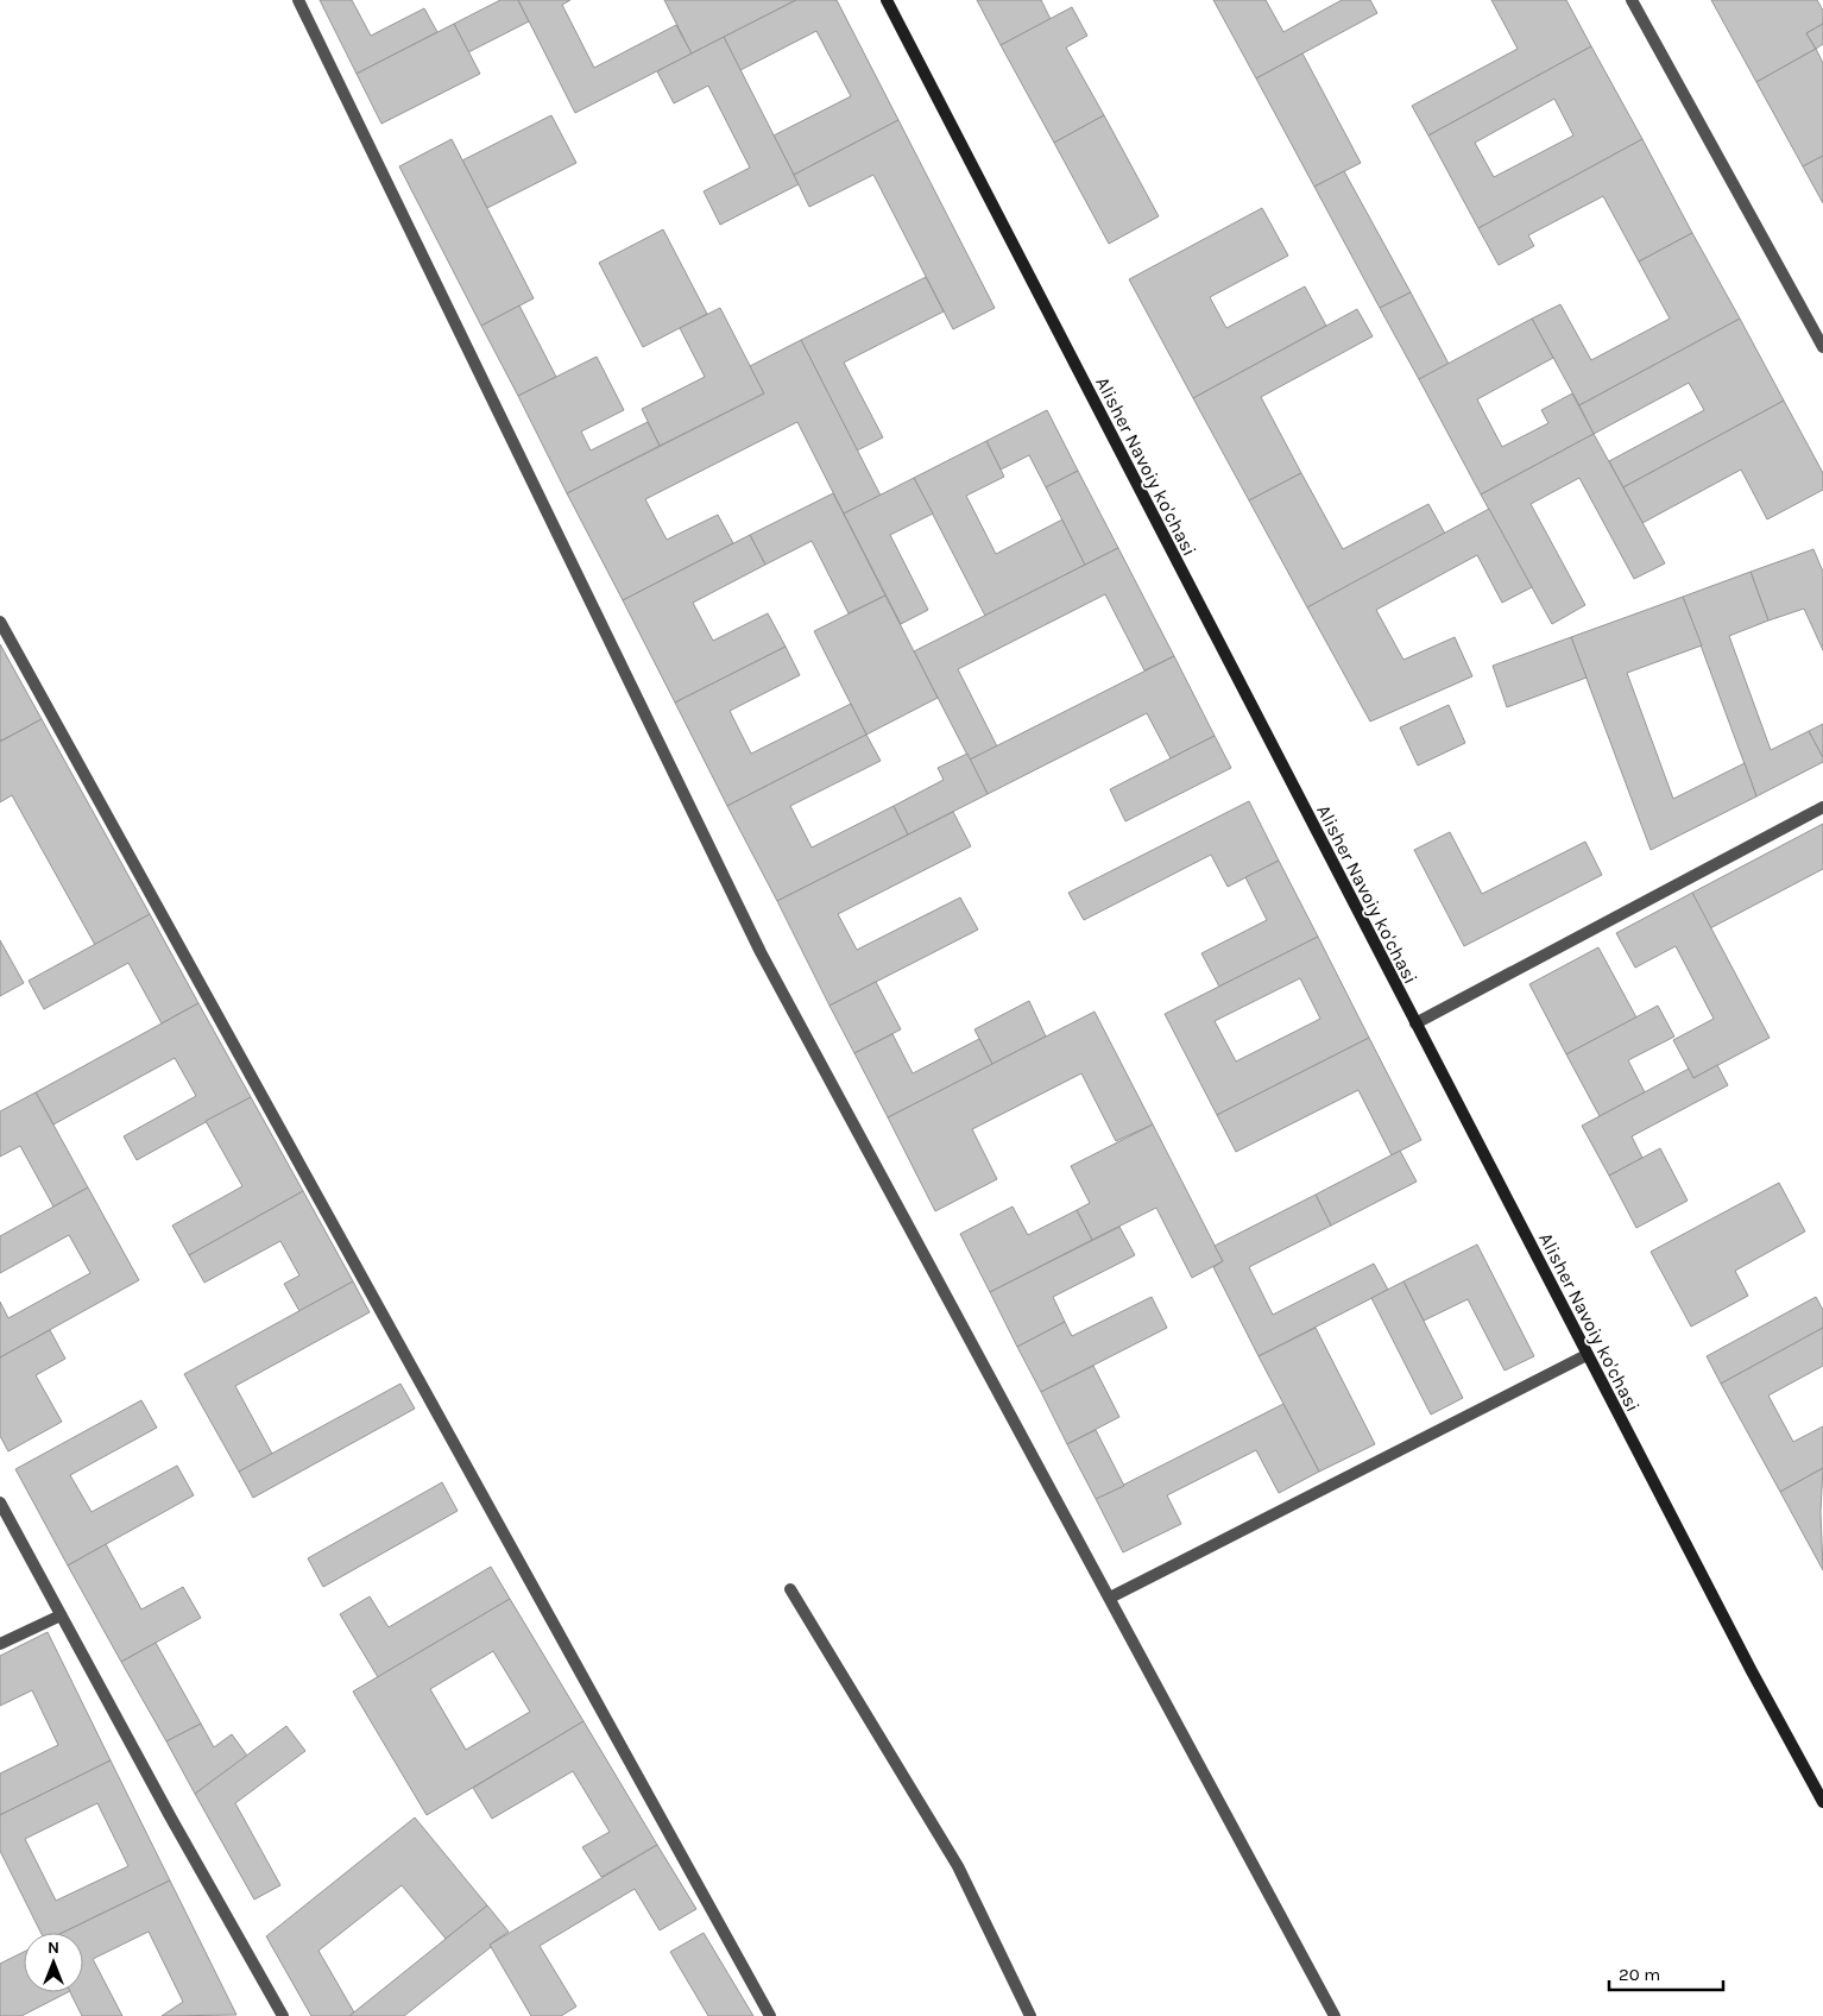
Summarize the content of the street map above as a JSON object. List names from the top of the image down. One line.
{"streets":{"main road":["Alisher Navoiy ko'chasi"]},"scale_bar":"20 m","north":"top"}
